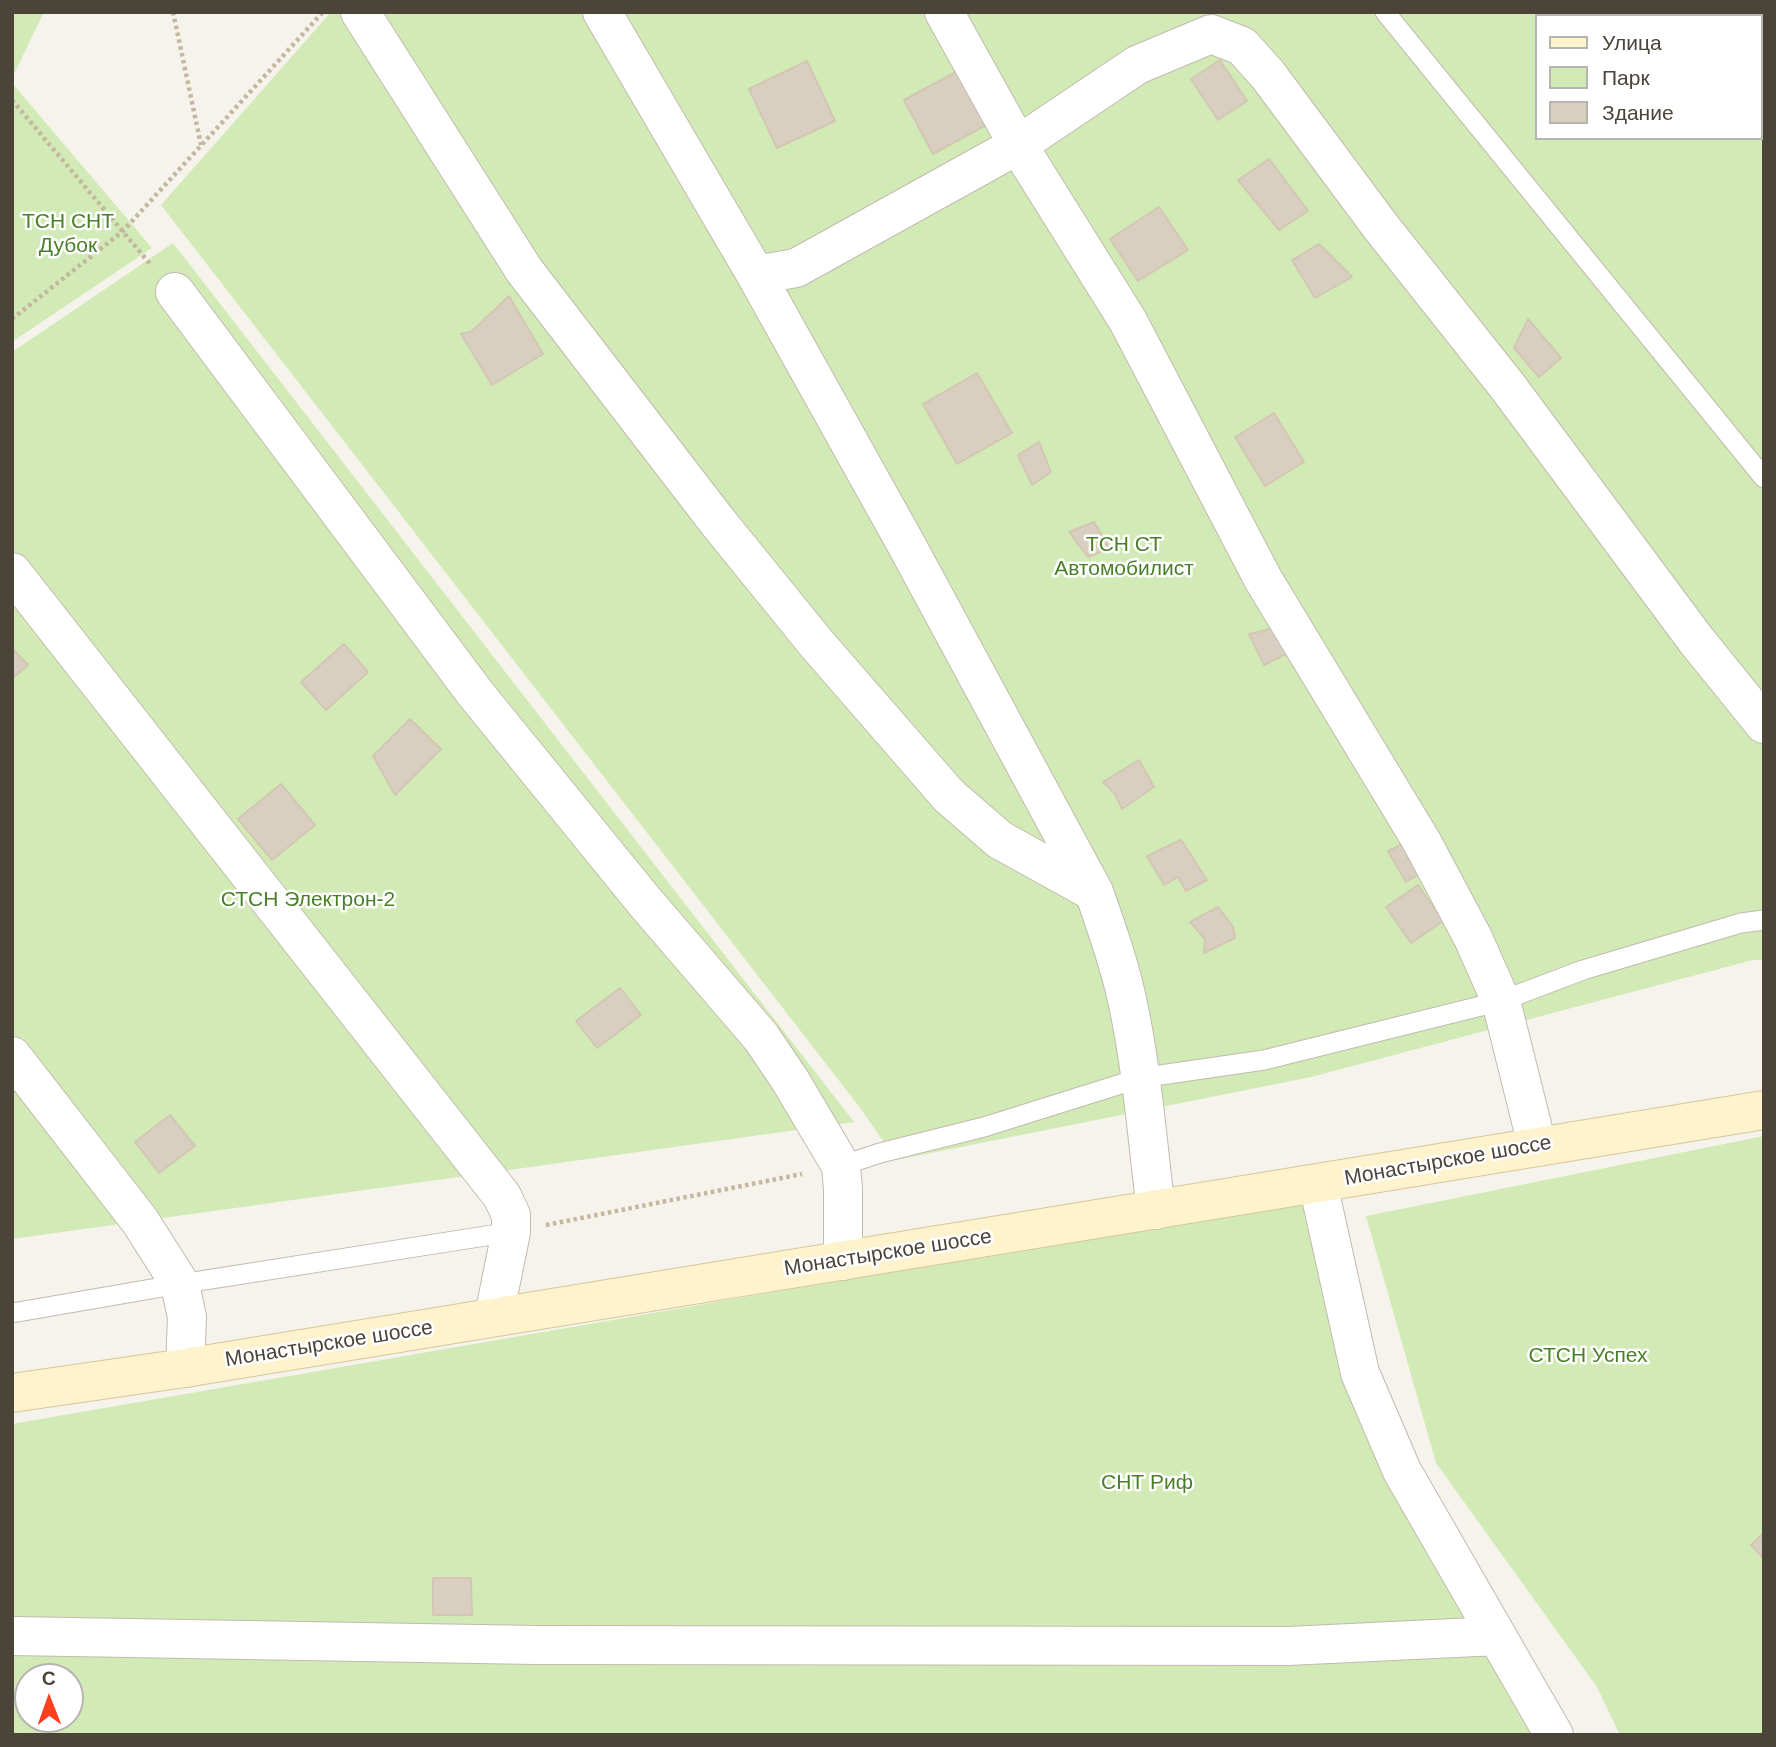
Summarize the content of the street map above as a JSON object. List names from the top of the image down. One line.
{"streets":{"main road":["Монастырское шоссе"]},"parks":["ТСН СНТ Дубок","ТСН СТ Автомобилист","СТСН Электрон-2","СТСН Успех","СНТ Риф"],"legend":["Улица","Парк","Здание"],"north":"top"}
